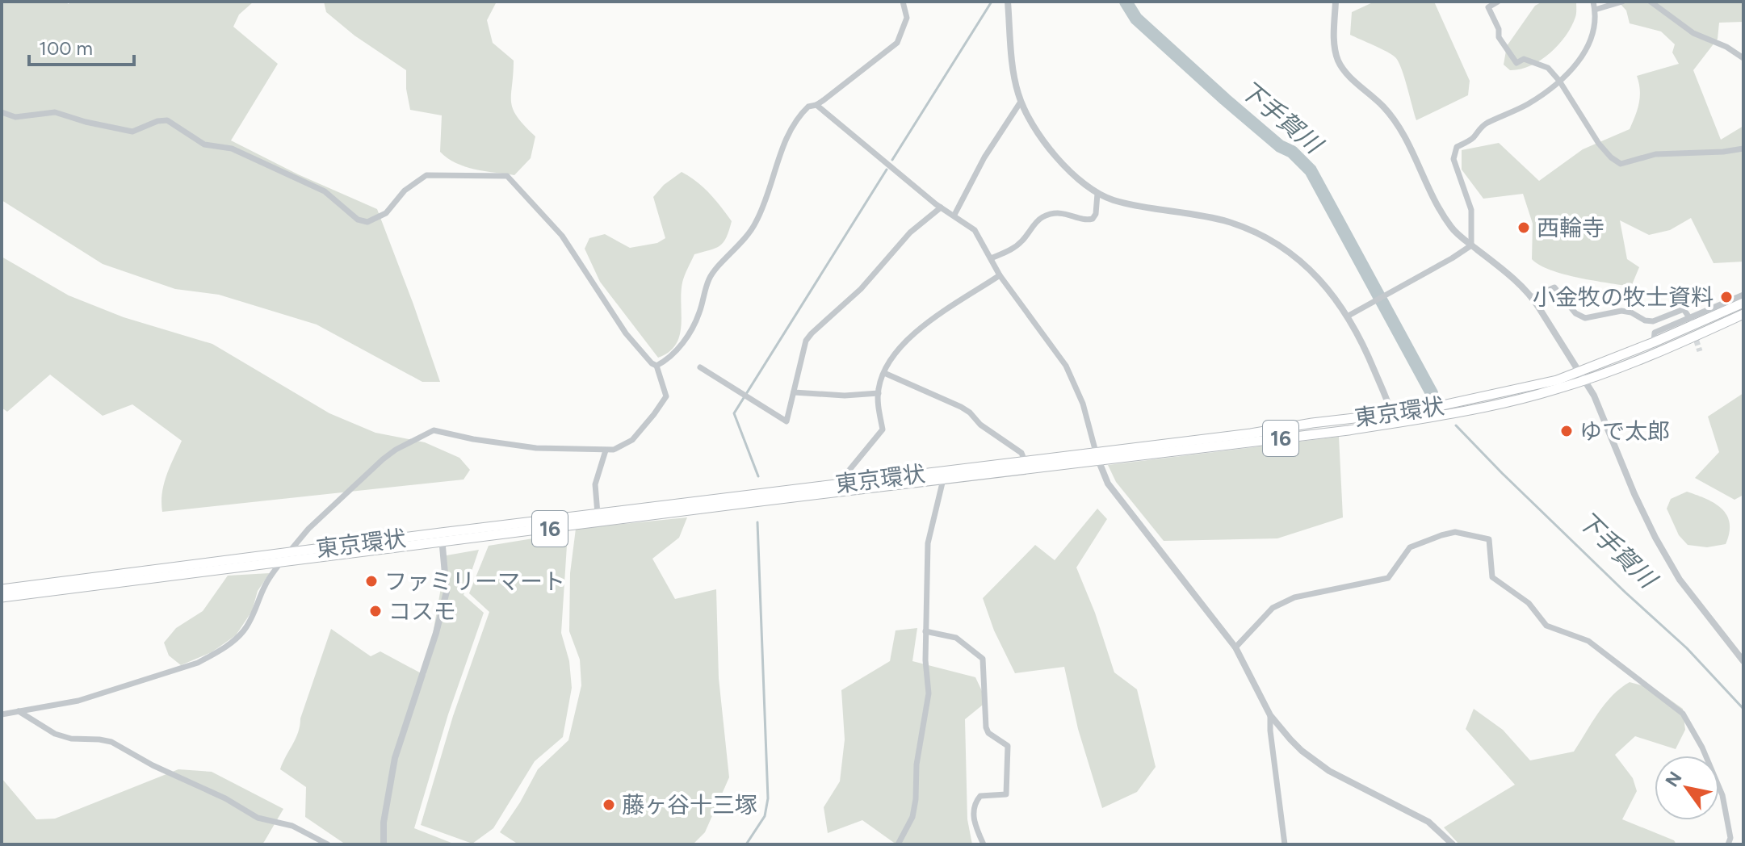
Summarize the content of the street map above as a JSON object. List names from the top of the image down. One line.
{"streets":{"highway":["東京環状","16"]},"water":["下手賀川"],"places":["西輪寺","小金牧の牧士資料","ゆで太郎","ファミリーマート","コスモ","藤ヶ谷十三塚"],"scale_bar":"100 m","north":"top left"}
